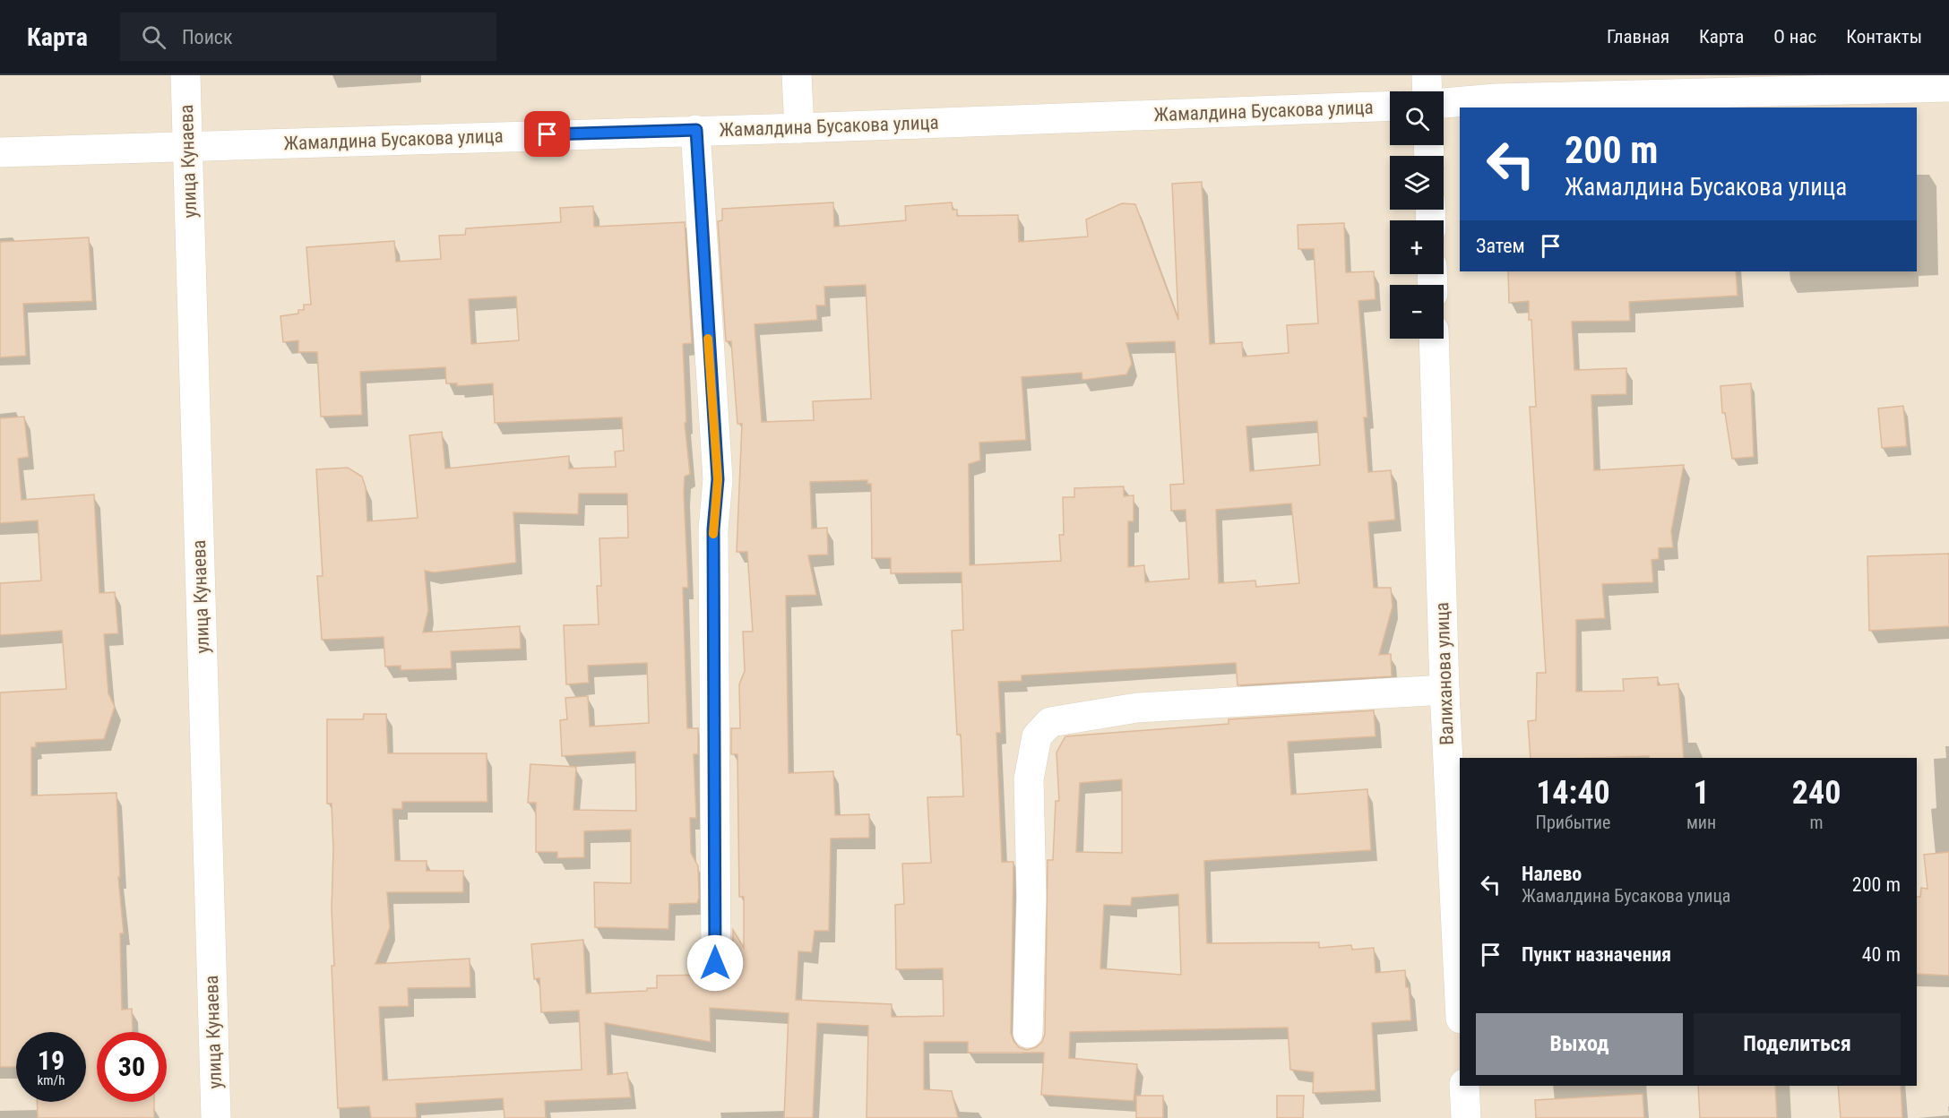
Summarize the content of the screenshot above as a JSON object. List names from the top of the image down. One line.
{"streets":{"street":["Жамалдина Бусакова улица","улица Кунаева","Валиханова улица"]},"crossings":[["Жамалдина Бусакова улица","улица Кунаева"]],"page":{"header":"Карта","search":"Поиск","nav":["Главная","Карта","О нас","Контакты"],"map_buttons":["+","−"],"turn":["200 m","Жамалдина Бусакова улица"],"then":"Затем","eta":["14:40","Прибытие","1","мин","240","m"],"list":[{"name":"Налево","note":"Жамалдина Бусакова улица","value":"200 m"},{"name":"Пункт назначения","value":"40 m"}],"buttons":["Выход","Поделиться"],"speed":"19 km/h","limit":"30"}}
